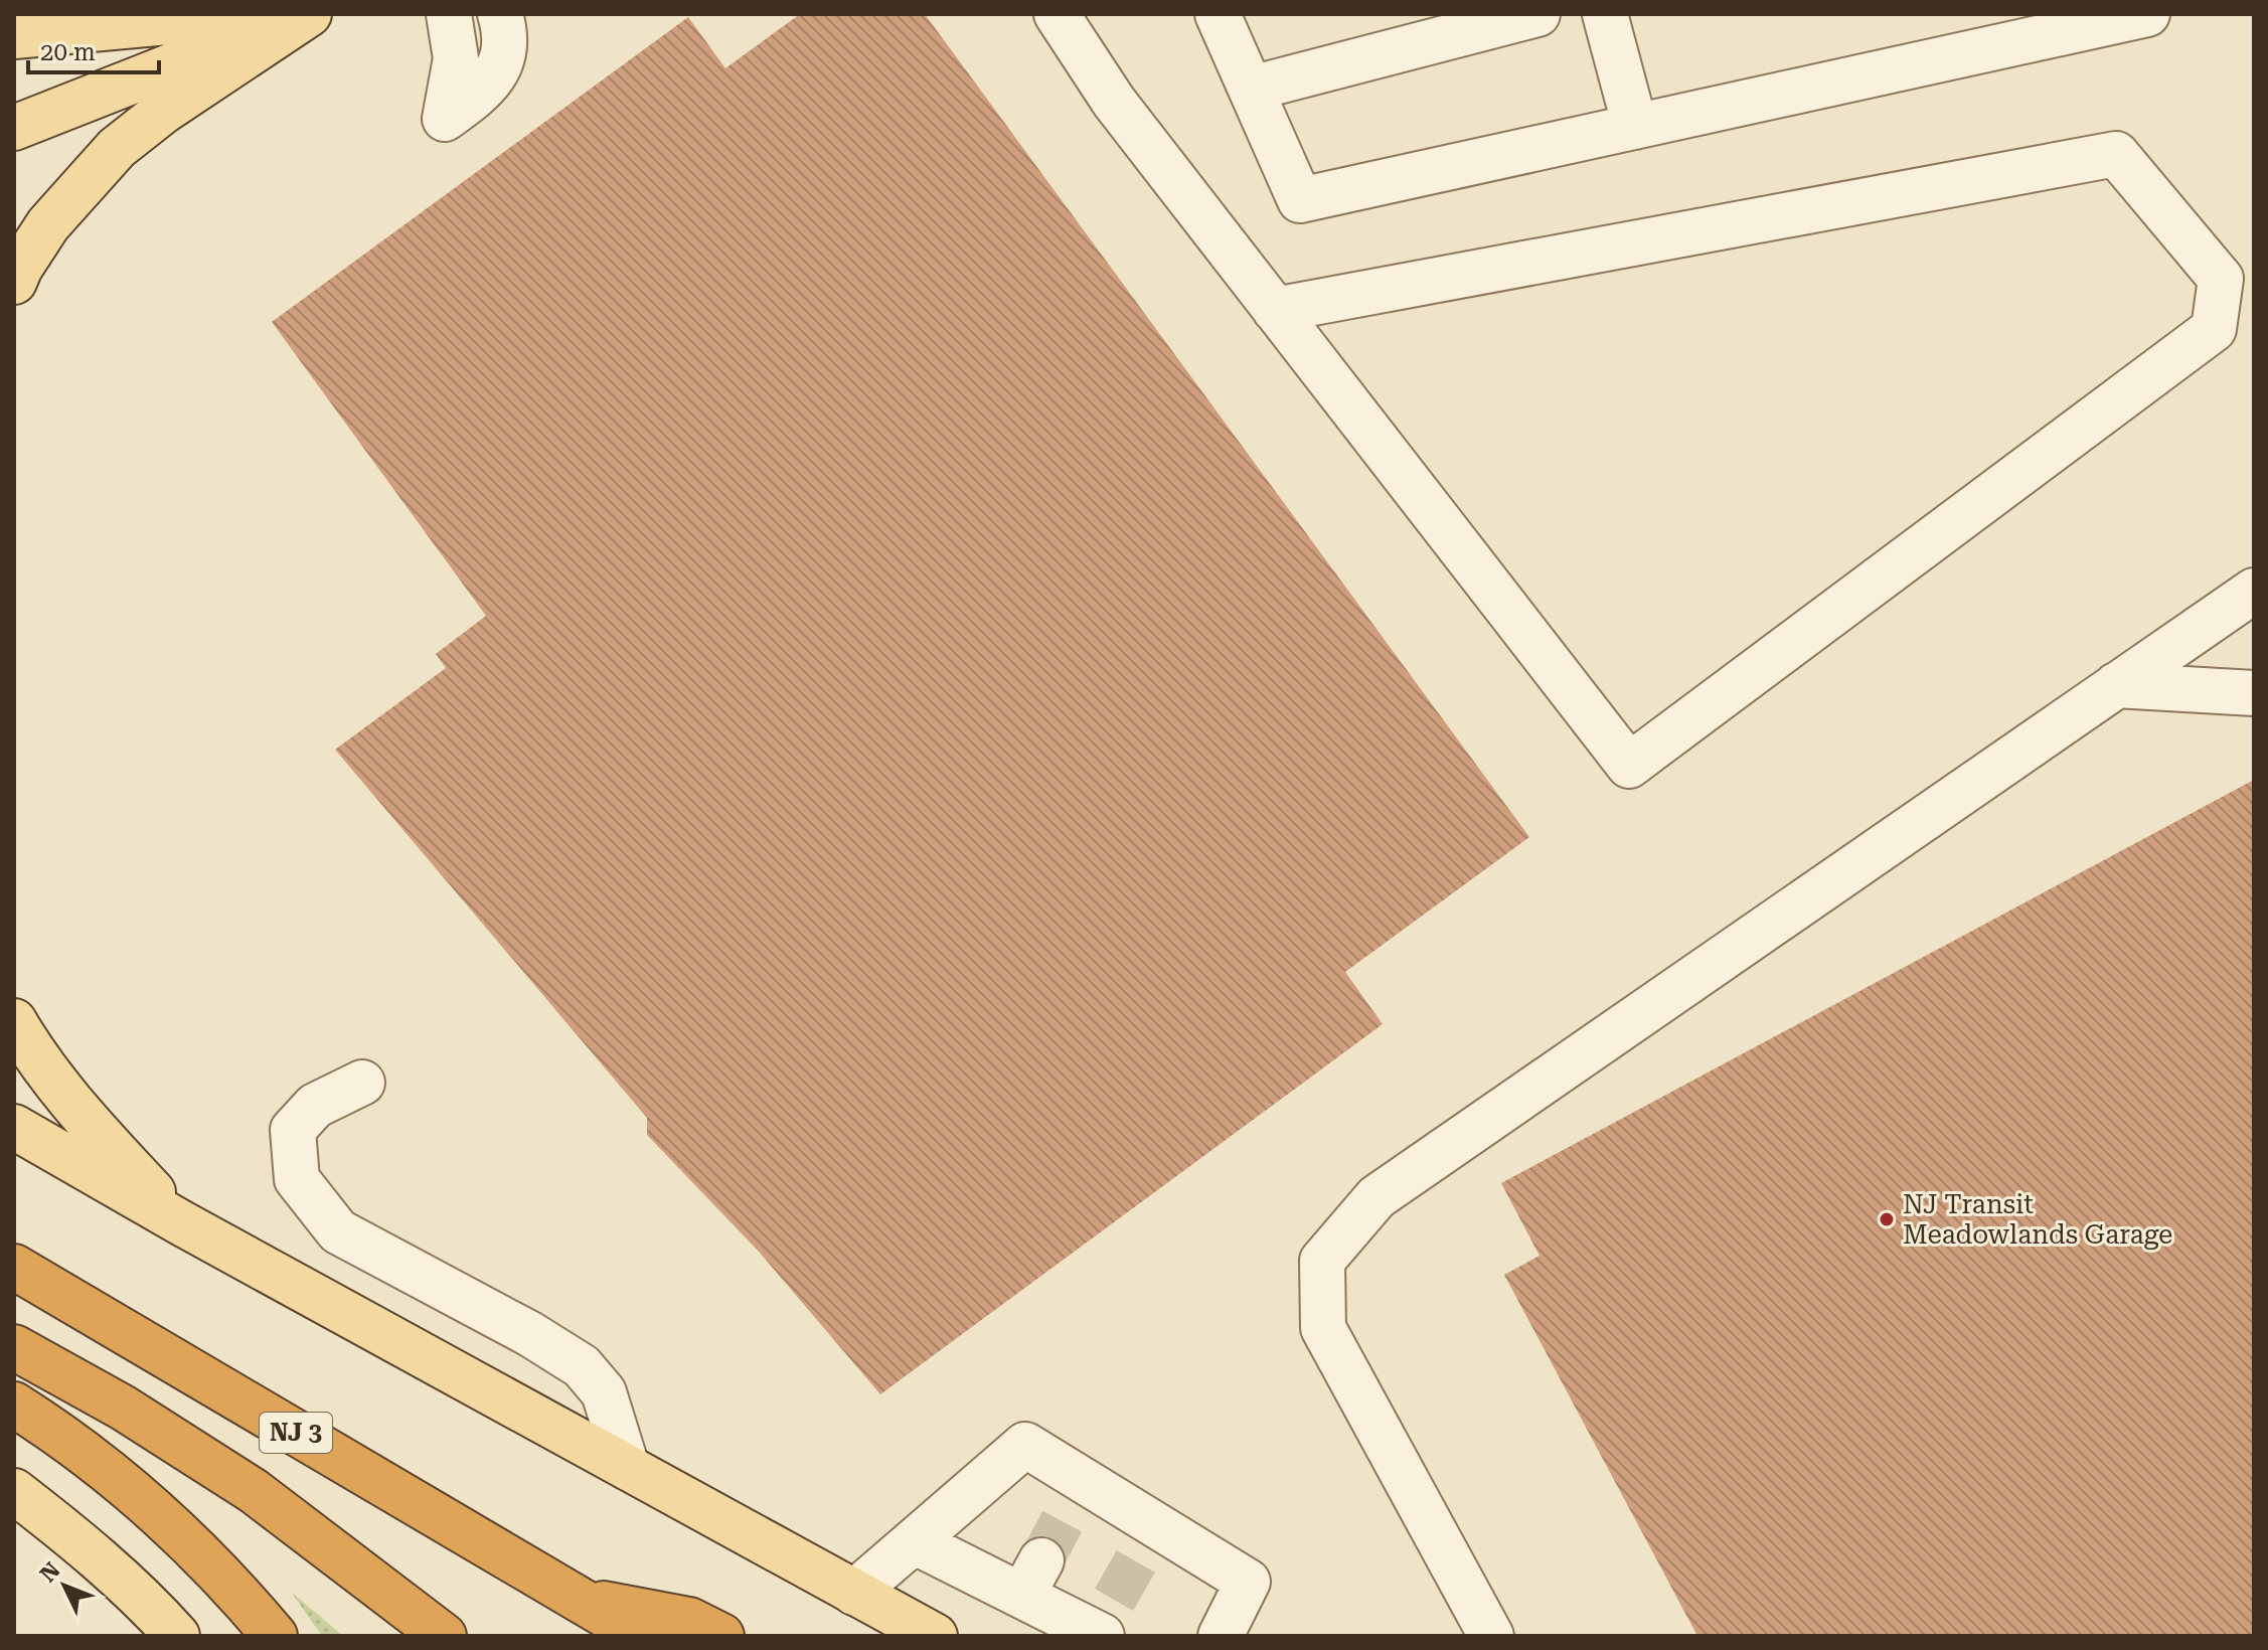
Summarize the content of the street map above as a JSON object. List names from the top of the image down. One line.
{"streets":{"highway":["NJ 3"]},"places":["NJ Transit Meadowlands Garage"],"scale_bar":"20 m","north":"top left"}
